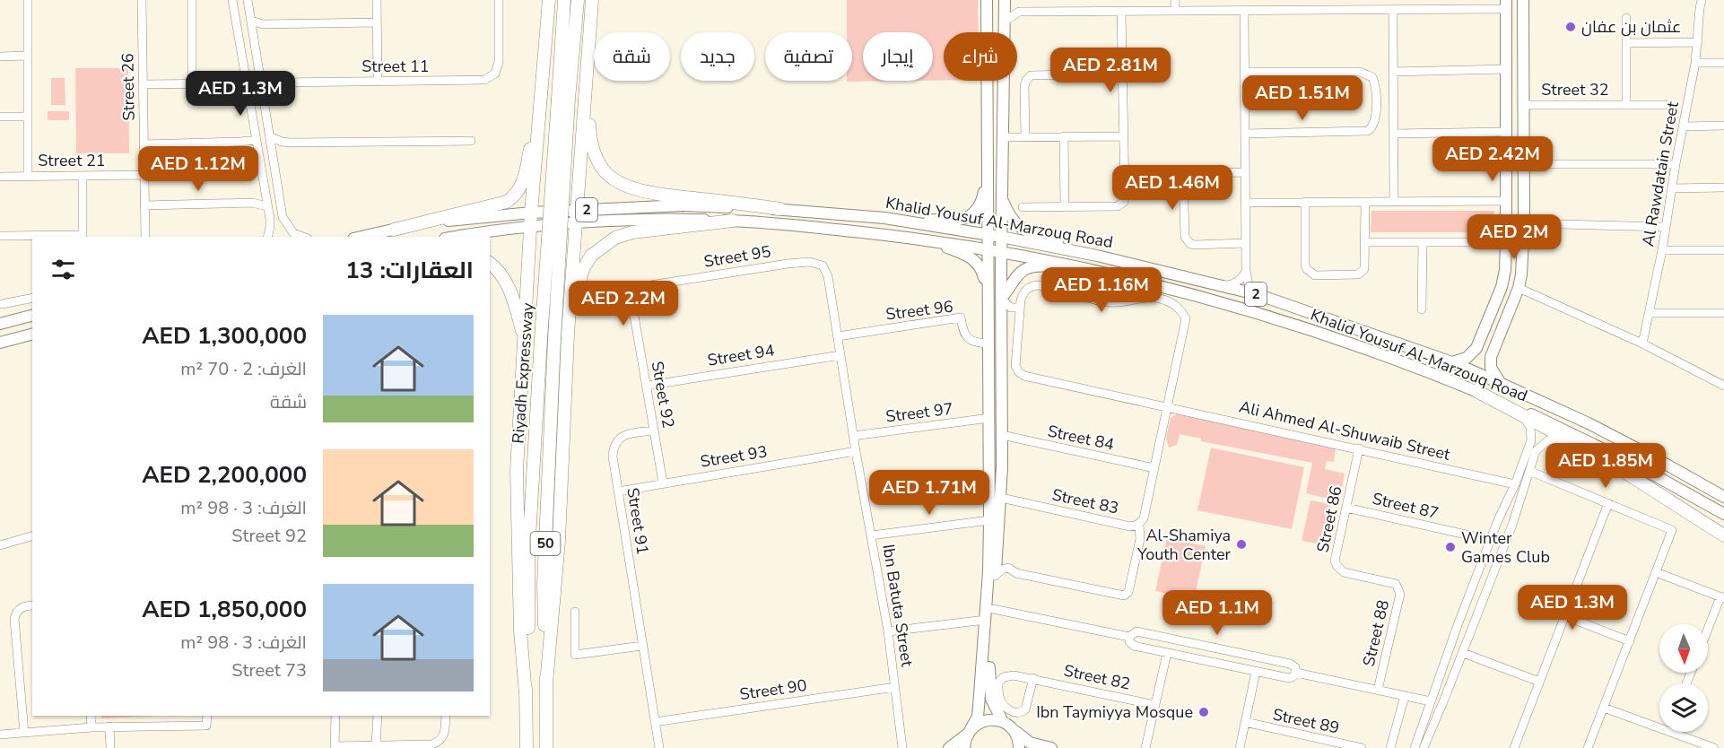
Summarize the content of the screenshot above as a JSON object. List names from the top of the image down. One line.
{"streets":{"highway":["Riyadh Expressway","50"],"main road":["2","Khalid Yousuf Al-Marzouq Road"],"street":["Street 11","Street 26","Street 32","Street 21","Al Rawdatain Street","Street 95","Street 96","Street 94","Street 92","Street 97","Ali Ahmed Al-Shuwaib Street","Street 84","Street 93","Street 83","Street 87","Street 86","Street 91","Ibn Batuta Street","Street 88","Street 82","Street 90","Street 89"]},"crossings":[["Street 26","Street 21"],["Street 95","Street 92"],["Street 95","Ibn Batuta Street"],["Street 96","Ibn Batuta Street"],["Street 94","Street 92"],["Street 94","Ibn Batuta Street"],["Street 92","Street 93"],["Street 92","Street 91"],["Street 97","Ibn Batuta Street"],["Ali Ahmed Al-Shuwaib Street","Street 83"],["Ali Ahmed Al-Shuwaib Street","Street 86"],["Street 84","Street 83"],["Street 93","Street 91"],["Street 93","Ibn Batuta Street"],["Street 87","Street 86"],["Street 86","Street 88"],["Street 91","Street 90"],["Ibn Batuta Street","Street 90"]],"places":["عثمان بن عفان","Al-Shamiya Youth Center","Winter Games Club","Ibn Taymiyya Mosque"],"north":"bottom","page":{"chip":["شراء","إيجار","تصفية","جديد","شقة"],"price":["AED 2.81M","AED 1.3M","AED 1.51M","AED 2.42M","AED 1.12M","AED 1.46M","AED 2M","AED 1.16M","AED 2.2M","AED 1.85M","AED 1.71M","AED 1.3M","AED 1.1M"],"heading":"العقارات: 13","list":[{"name":"AED 1,300,000","note":"الغرف: 2 · 70 m² · شقة"},{"name":"AED 2,200,000","note":"الغرف: 3 · 98 m² · Street 92"},{"name":"AED 1,850,000","note":"الغرف: 3 · 98 m² · Street 73"}]}}
